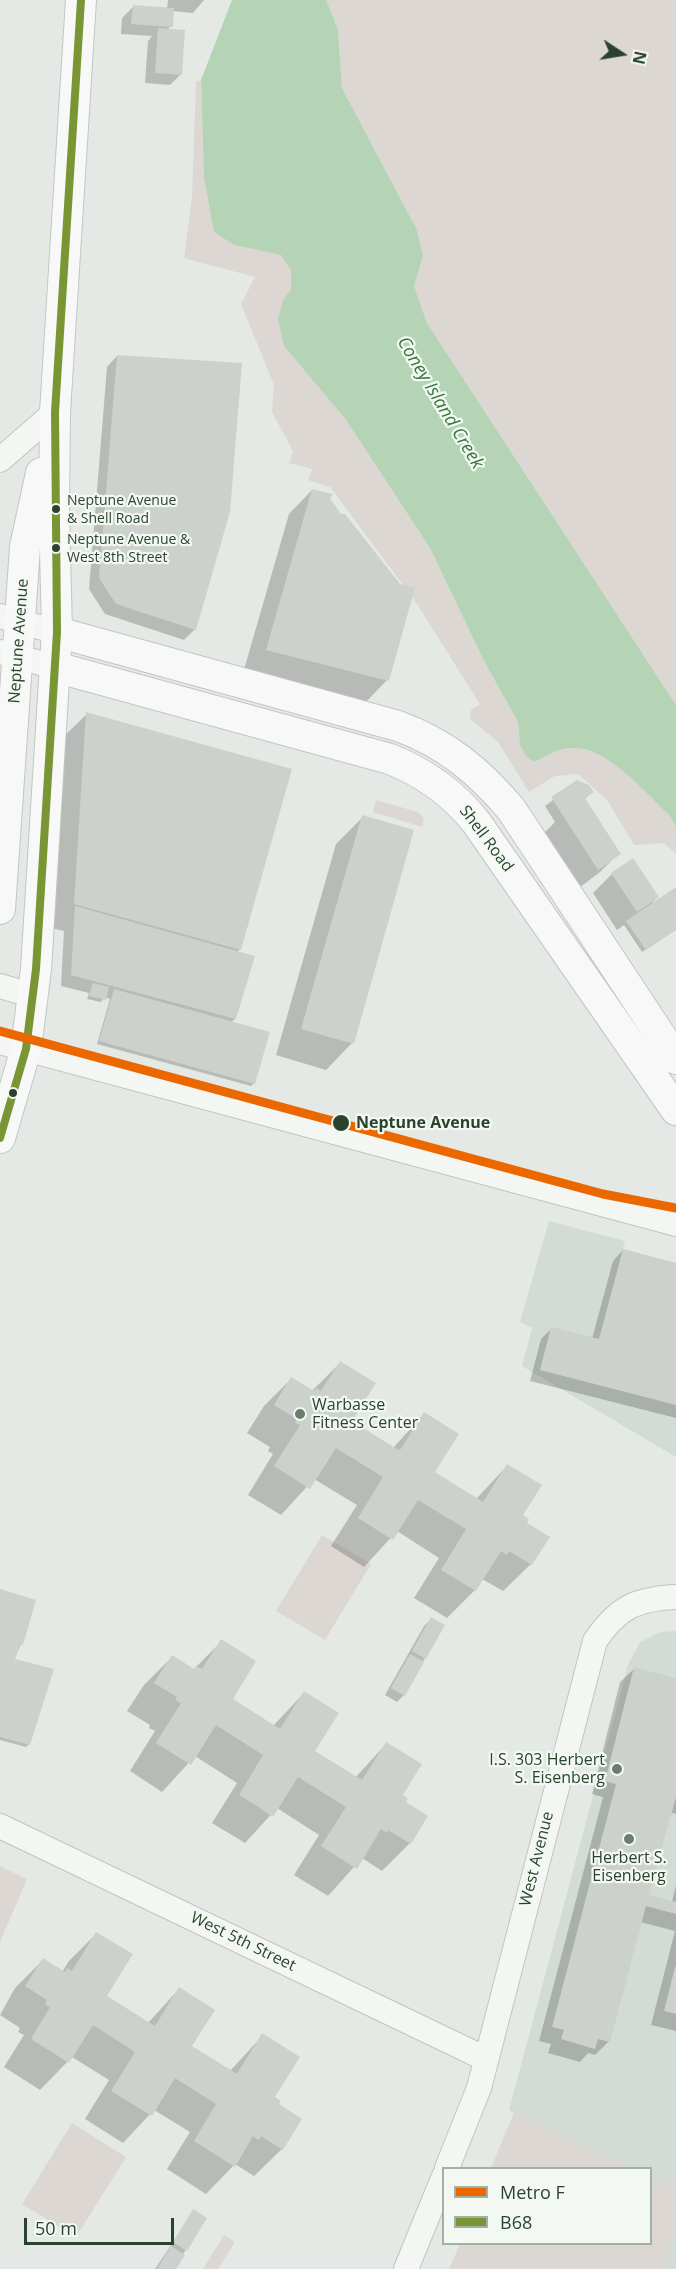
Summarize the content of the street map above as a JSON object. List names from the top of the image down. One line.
{"streets":{"main road":["Neptune Avenue","Shell Road"],"street":["West Avenue","West 5th Street"]},"crossings":[["Neptune Avenue","Shell Road"],["West Avenue","West 5th Street"]],"water":["Coney Island Creek"],"places":["Neptune Avenue & Shell Road","Neptune Avenue & West 8th Street","Neptune Avenue","Warbasse Fitness Center","I.S. 303 Herbert S. Eisenberg","Herbert S. Eisenberg"],"lines":["transit line B68","metro line F"],"legend":["Metro F","B68"],"scale_bar":"50 m","north":"right"}
